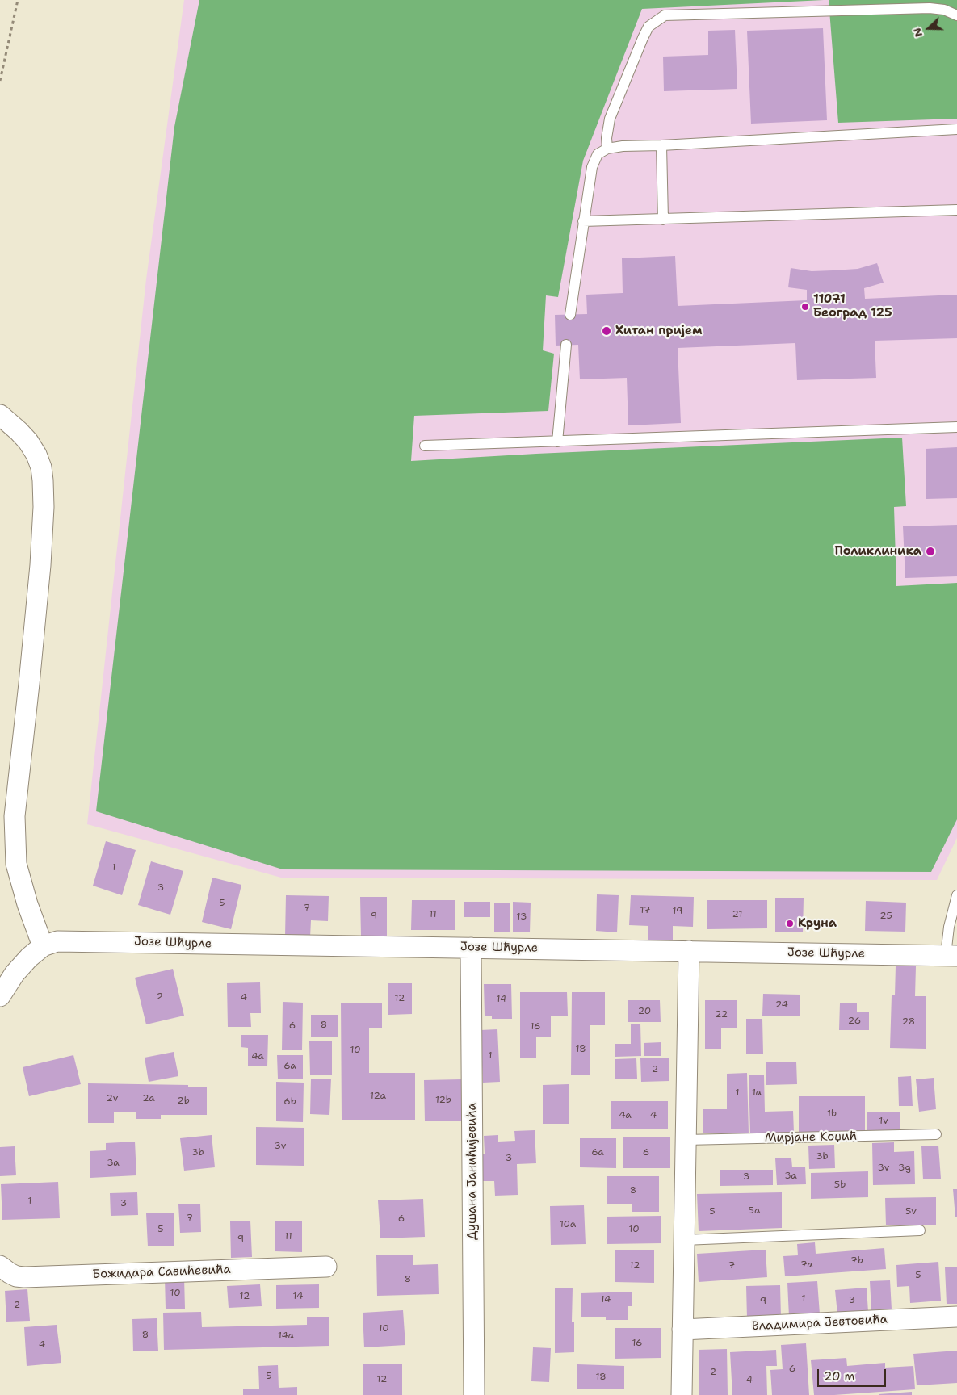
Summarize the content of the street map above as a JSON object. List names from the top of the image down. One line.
{"streets":{"street":["Јозе Шћурле","Душана Јанићијевића","Божидара Савићевића","Владимира Јевтовића"],"lane":["Мирјане Коџић"]},"crossings":[["Јозе Шћурле","Душана Јанићијевића"]],"places":["11071 Београд 125","Хитан пријем","Поликлиника","Круна"],"house_numbers":["1","3","5","7","17","19","11","21","9","25","13","2","4","12","14","24","20","22","26","28","8","6","16","18","10","1","4a","6a","2","1","1a","12a","2v","2a","12b","2b","6b","1b","4a","4","1v","3v","3b","6a","6","3b","3","3a","3v","3g","3a","3","5b","8","1","3","5a","5","5v","7","6","10a","5","10","11","9","7b","7a","12","7","5","8","10","12","14","1","14","3","9","2","10","8","14a","16","4","6","2","5","18","12","4"],"scale_bar":"20 m","north":"left"}
